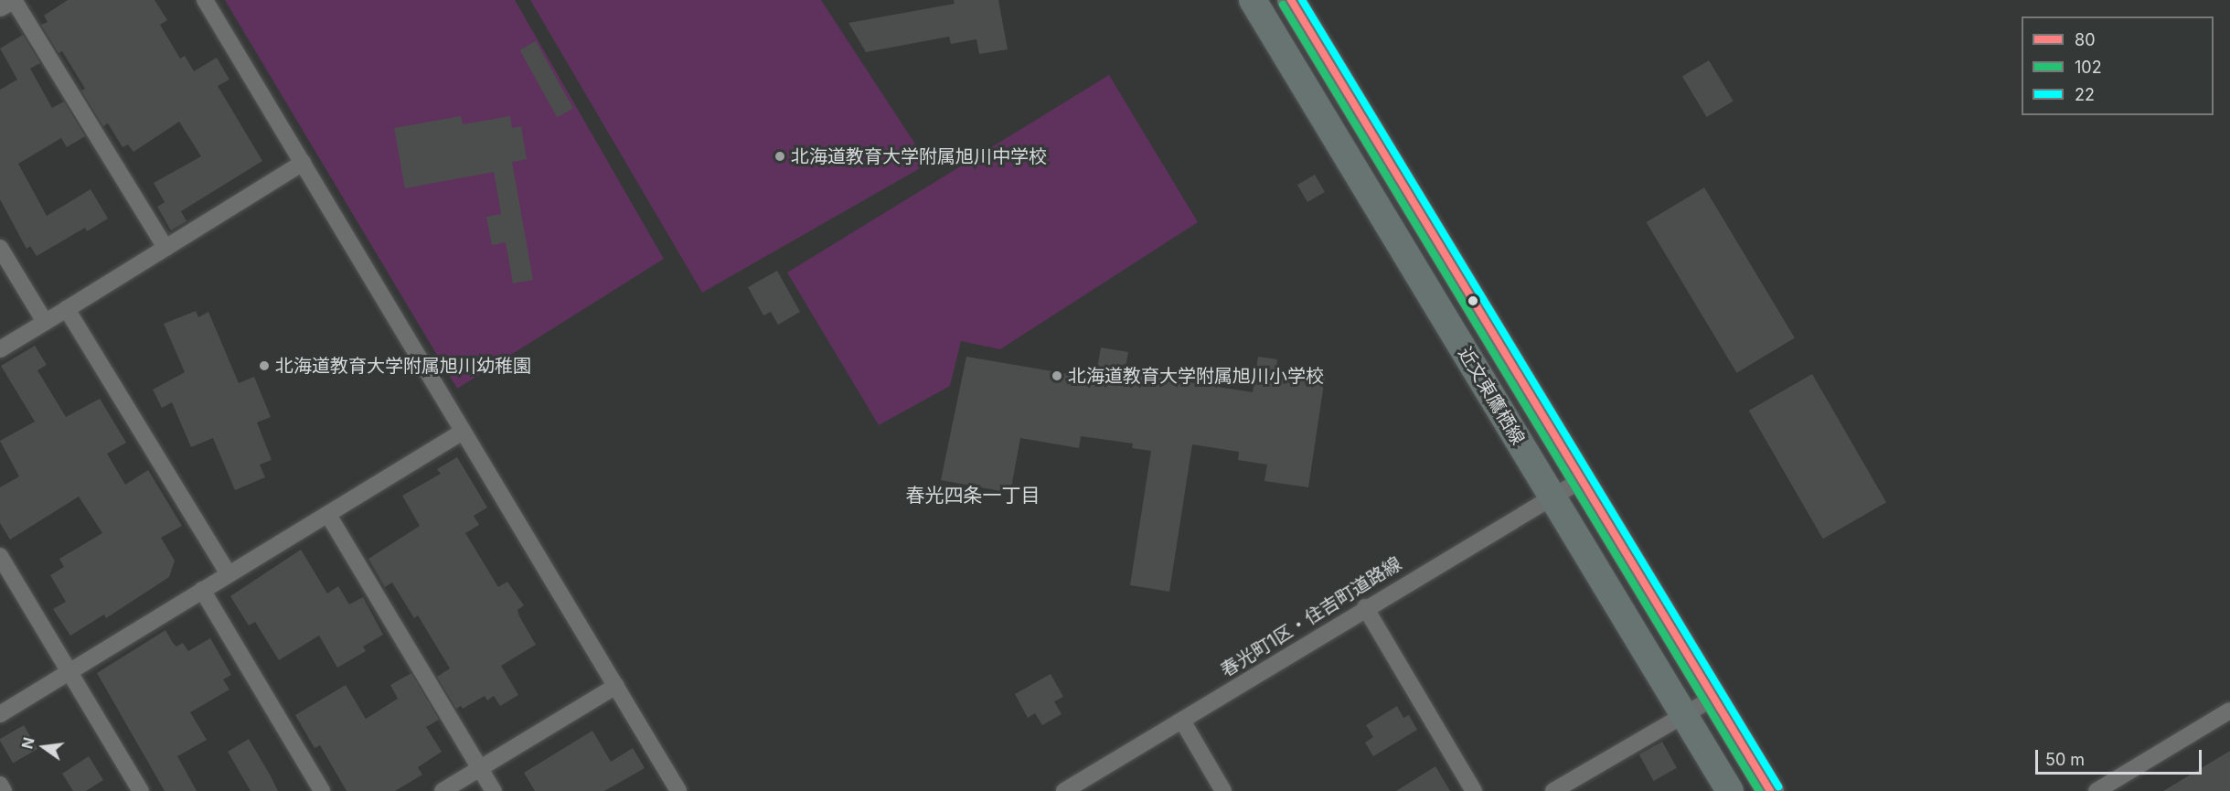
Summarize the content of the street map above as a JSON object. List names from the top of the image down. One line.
{"streets":{"main road":["近文東鷹栖線"],"street":["春光町1区・住吉町道路線"]},"crossings":[["近文東鷹栖線","春光町1区・住吉町道路線"]],"districts":["春光四条一丁目"],"places":["北海道教育大学附属旭川中学校","北海道教育大学附属旭川幼稚園","北海道教育大学附属旭川小学校"],"lines":["transit line 80","transit line 22","transit line 102"],"legend":["80","102","22"],"scale_bar":"50 m","north":"left"}
